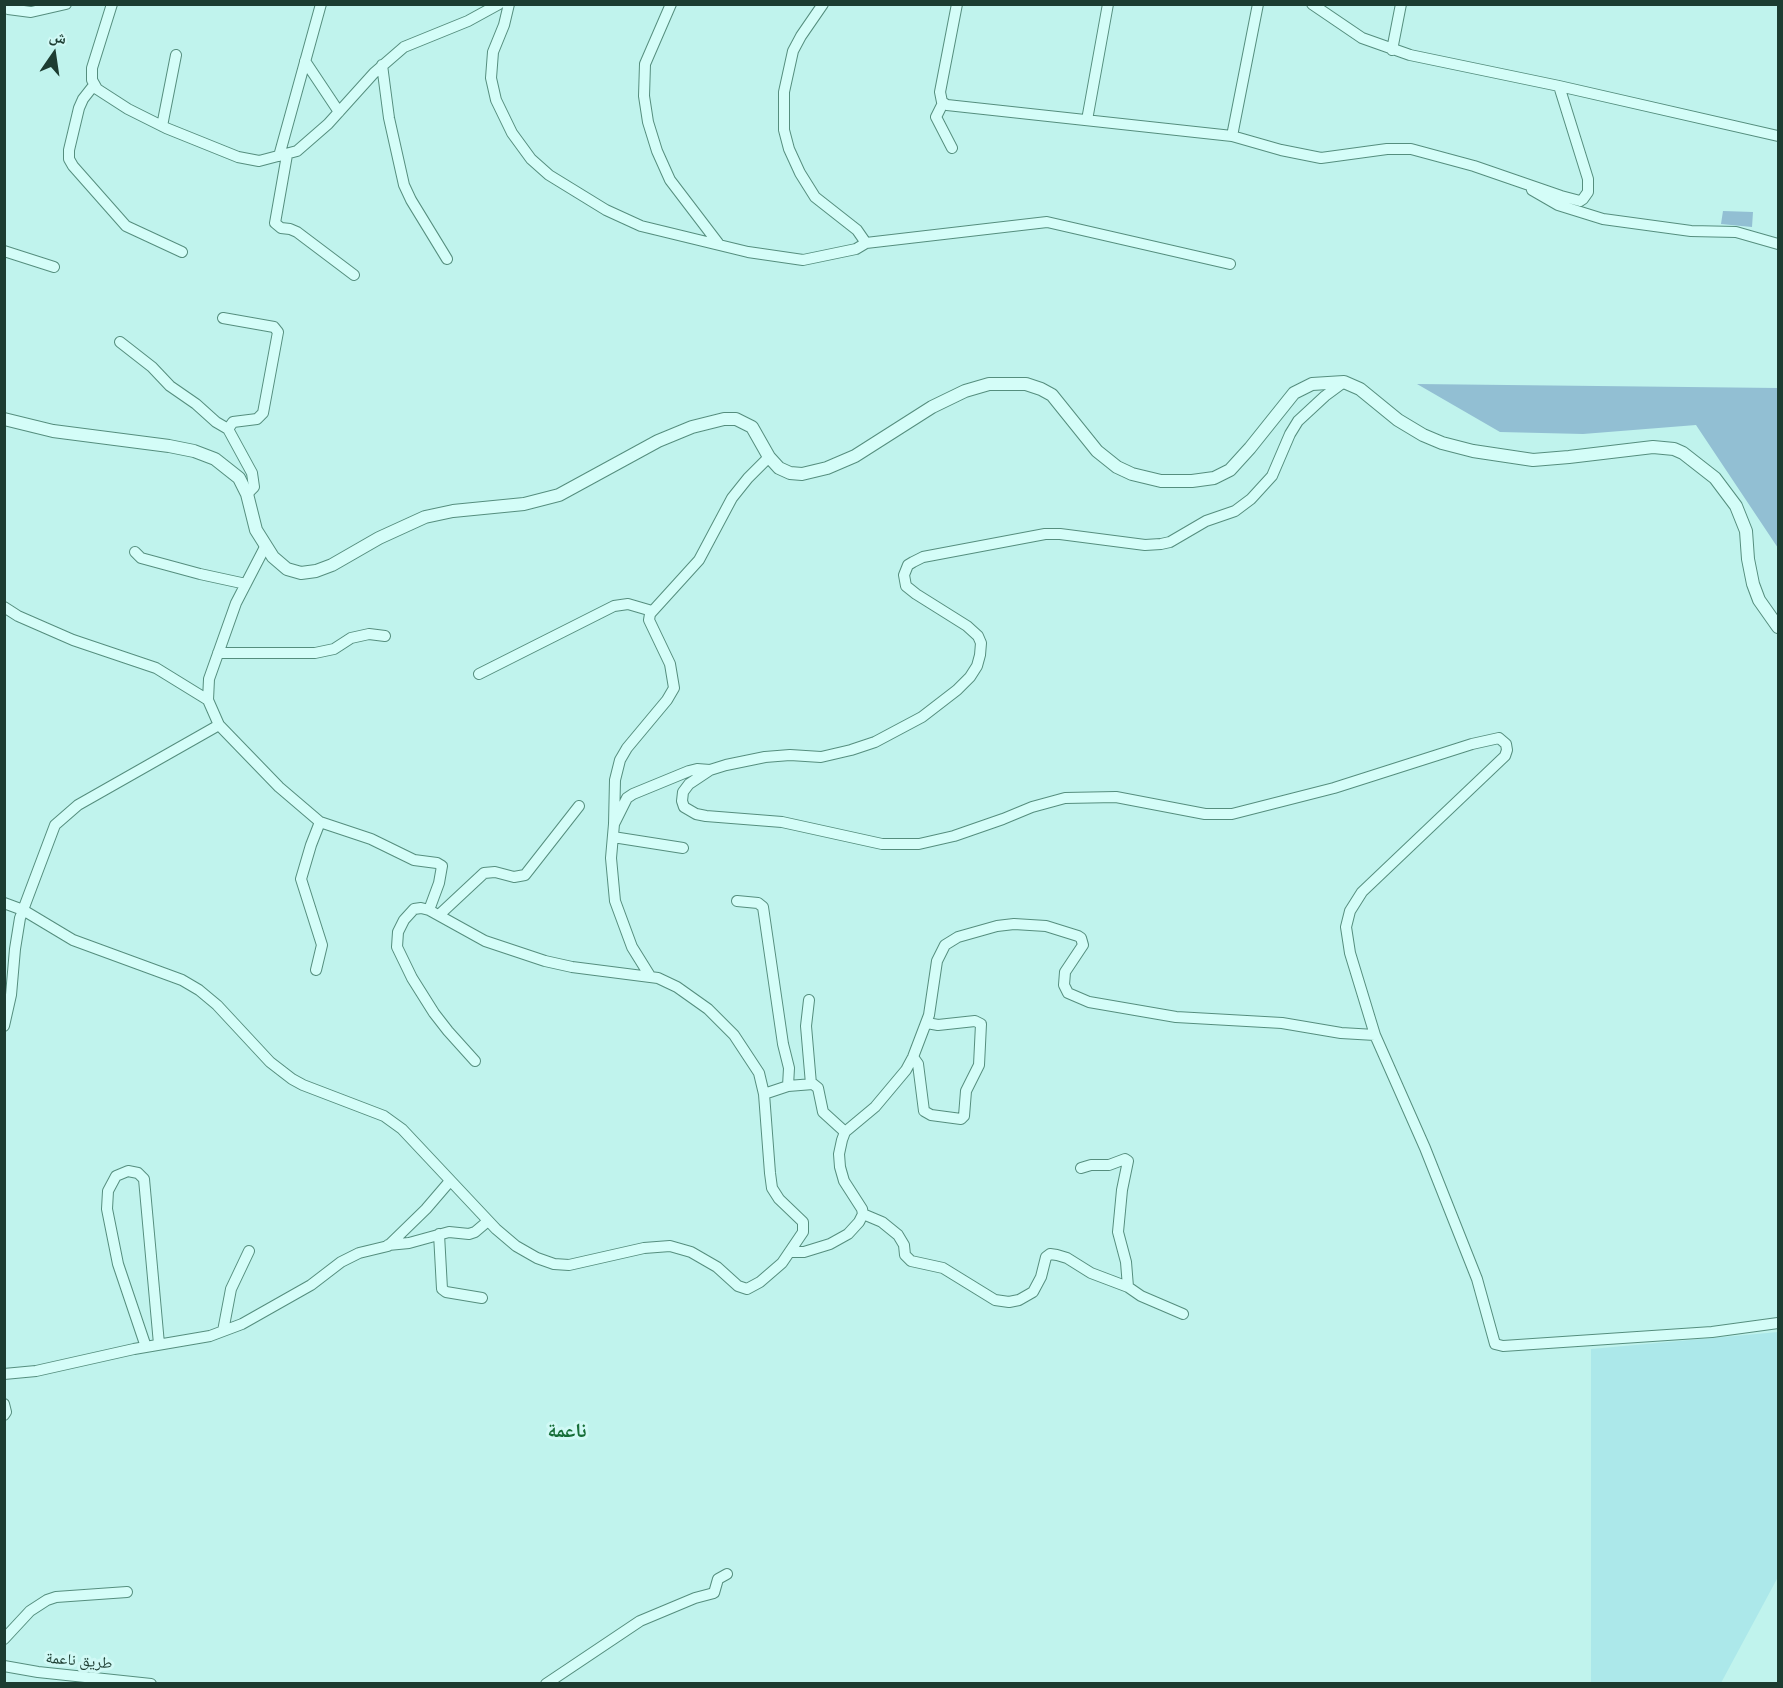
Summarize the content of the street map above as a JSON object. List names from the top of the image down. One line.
{"streets":{"street":["طريق ناعمة"]},"districts":["ناعمة"],"north":"top"}
